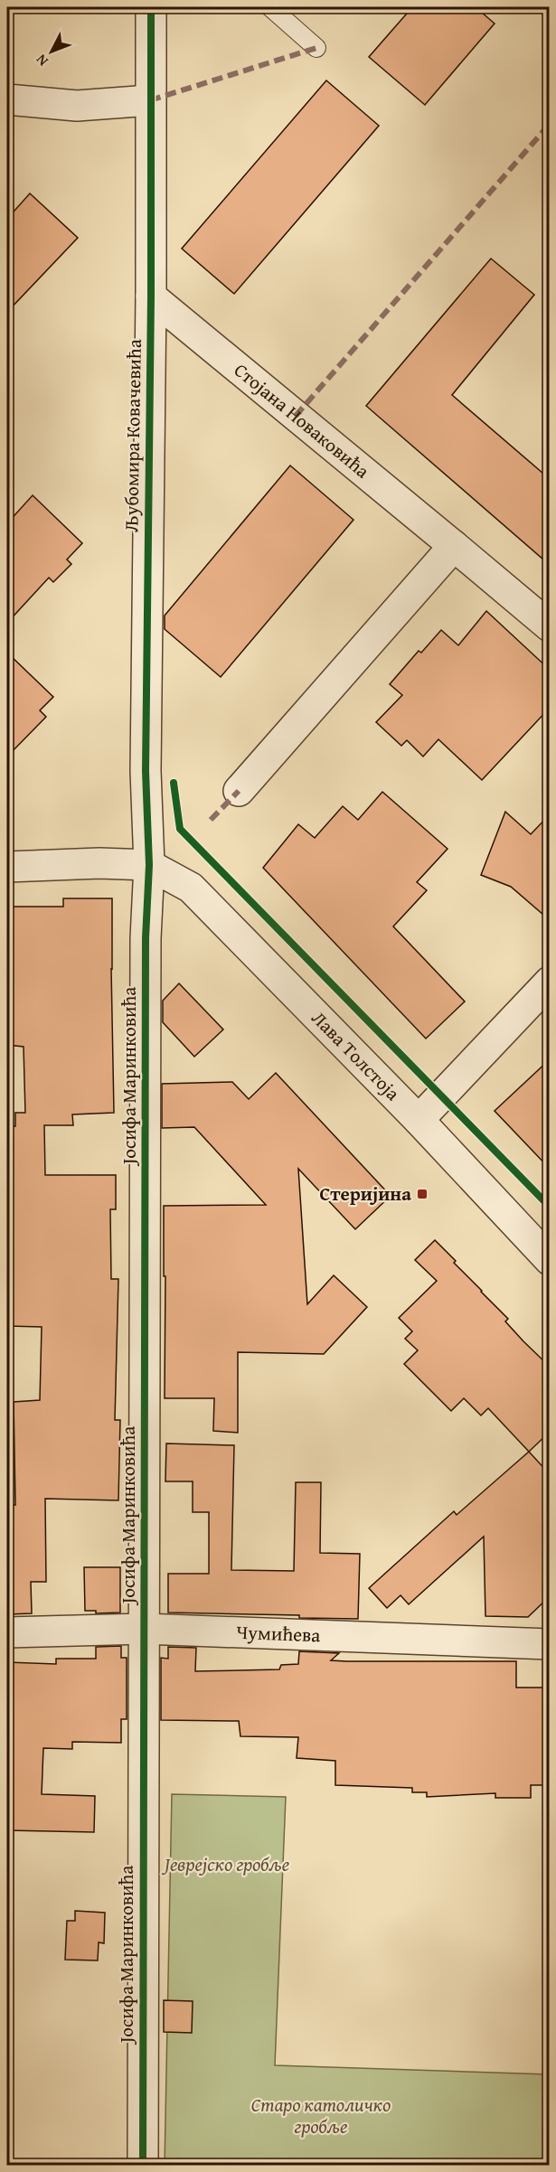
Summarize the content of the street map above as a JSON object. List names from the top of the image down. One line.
{"streets":{"street":["Стојана Новаковића","Љубомира Ковачевића","Лава Толстоја","Јосифа Маринковића","Чумићева"]},"crossings":[["Стојана Новаковића","Љубомира Ковачевића"],["Љубомира Ковачевића","Лава Толстоја"],["Љубомира Ковачевића","Јосифа Маринковића"],["Лава Толстоја","Јосифа Маринковића"],["Јосифа Маринковића","Чумићева"]],"parks":["Јеврејско гробље","Старо католичко гробље"],"places":{"transit":["Стеријина"]},"north":"bottom left"}
